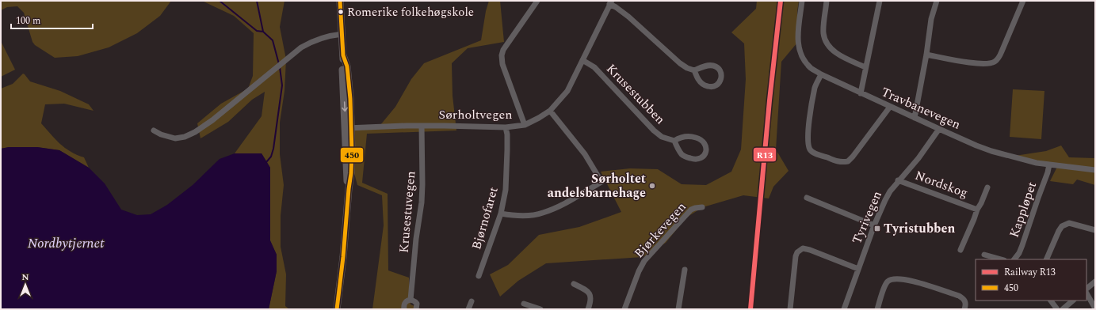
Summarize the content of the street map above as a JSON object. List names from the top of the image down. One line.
{"streets":{"street":["Krusestubben","Travbanevegen","Sørholtvegen","Nordskog","Kappløpet","Krusestuvegen","Tyrivegen","Bjørnofaret","Bjørkevegen"]},"crossings":[["Krusestubben","Sørholtvegen"],["Travbanevegen","Kappløpet"],["Travbanevegen","Tyrivegen"],["Sørholtvegen","Krusestuvegen"],["Sørholtvegen","Bjørnofaret"],["Nordskog","Tyrivegen"]],"water":["Nordbytjernet"],"places":{"other":["Romerike folkehøgskole","Sørholtet andelsbarnehage"],"transit":["Tyristubben"]},"lines":["rail line R13","transit line 450"],"legend":["Railway R13","450"],"scale_bar":"100 m","north":"top"}
